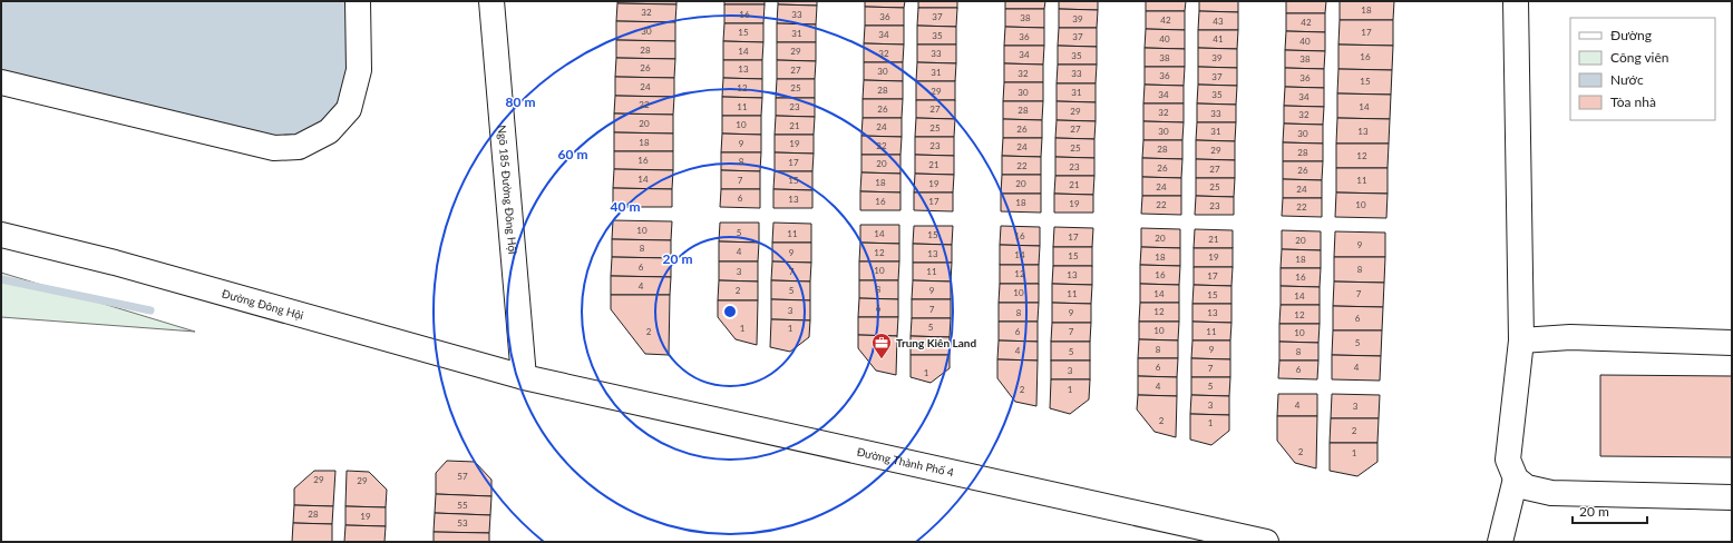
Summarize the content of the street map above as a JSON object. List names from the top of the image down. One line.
{"streets":{"street":["Ngõ 185 Đường Đông Hội","Đường Đông Hội","Đường Thành Phố 4"]},"crossings":[["Ngõ 185 Đường Đông Hội","Đường Đông Hội"],["Ngõ 185 Đường Đông Hội","Đường Thành Phố 4"],["Đường Đông Hội","Đường Thành Phố 4"]],"places":{"office":["Trung Kiên Land"]},"house_numbers":["18","32","16","33","36","37","38","39","42","43","42","30","15","17","31","34","35","36","37","40","41","40","28","14","29","32","33","34","35","16","38","39","38","26","13","27","30","31","32","33","36","37","36","15","24","12","25","28","29","30","31","34","35","34","22","11","23","14","26","27","28","29","32","33","32","20","10","21","24","25","26","27","30","31","13","30","18","9","19","22","23","24","25","28","29","28","12","16","8","17","20","21","22","23","26","27","26","14","7","15","11","18","19","20","21","24","25","24","6","13","16","17","18","19","22","10","23","22","10","5","11","14","15","16","17","20","21","20","9","8","4","9","12","13","14","15","18","19","18","6","8","10","3","7","11","12","13","16","17","16","4","8","2","5","9","10","11","14","7","15","14","6","7","3","12","8","9","13","12","6","5","1","1","10","2","6","7","11","10","5","8","9","4","5","8","6","4","7","6","3","1","4","5","2","1","3","4","3","2","1","2","2","1","57","29","29","55","28","19","53"],"legend":["Đường","Công viên","Nước","Tòa nhà"],"scale_bar":"20 m","rings":["80 m","60 m","40 m","20 m"]}
